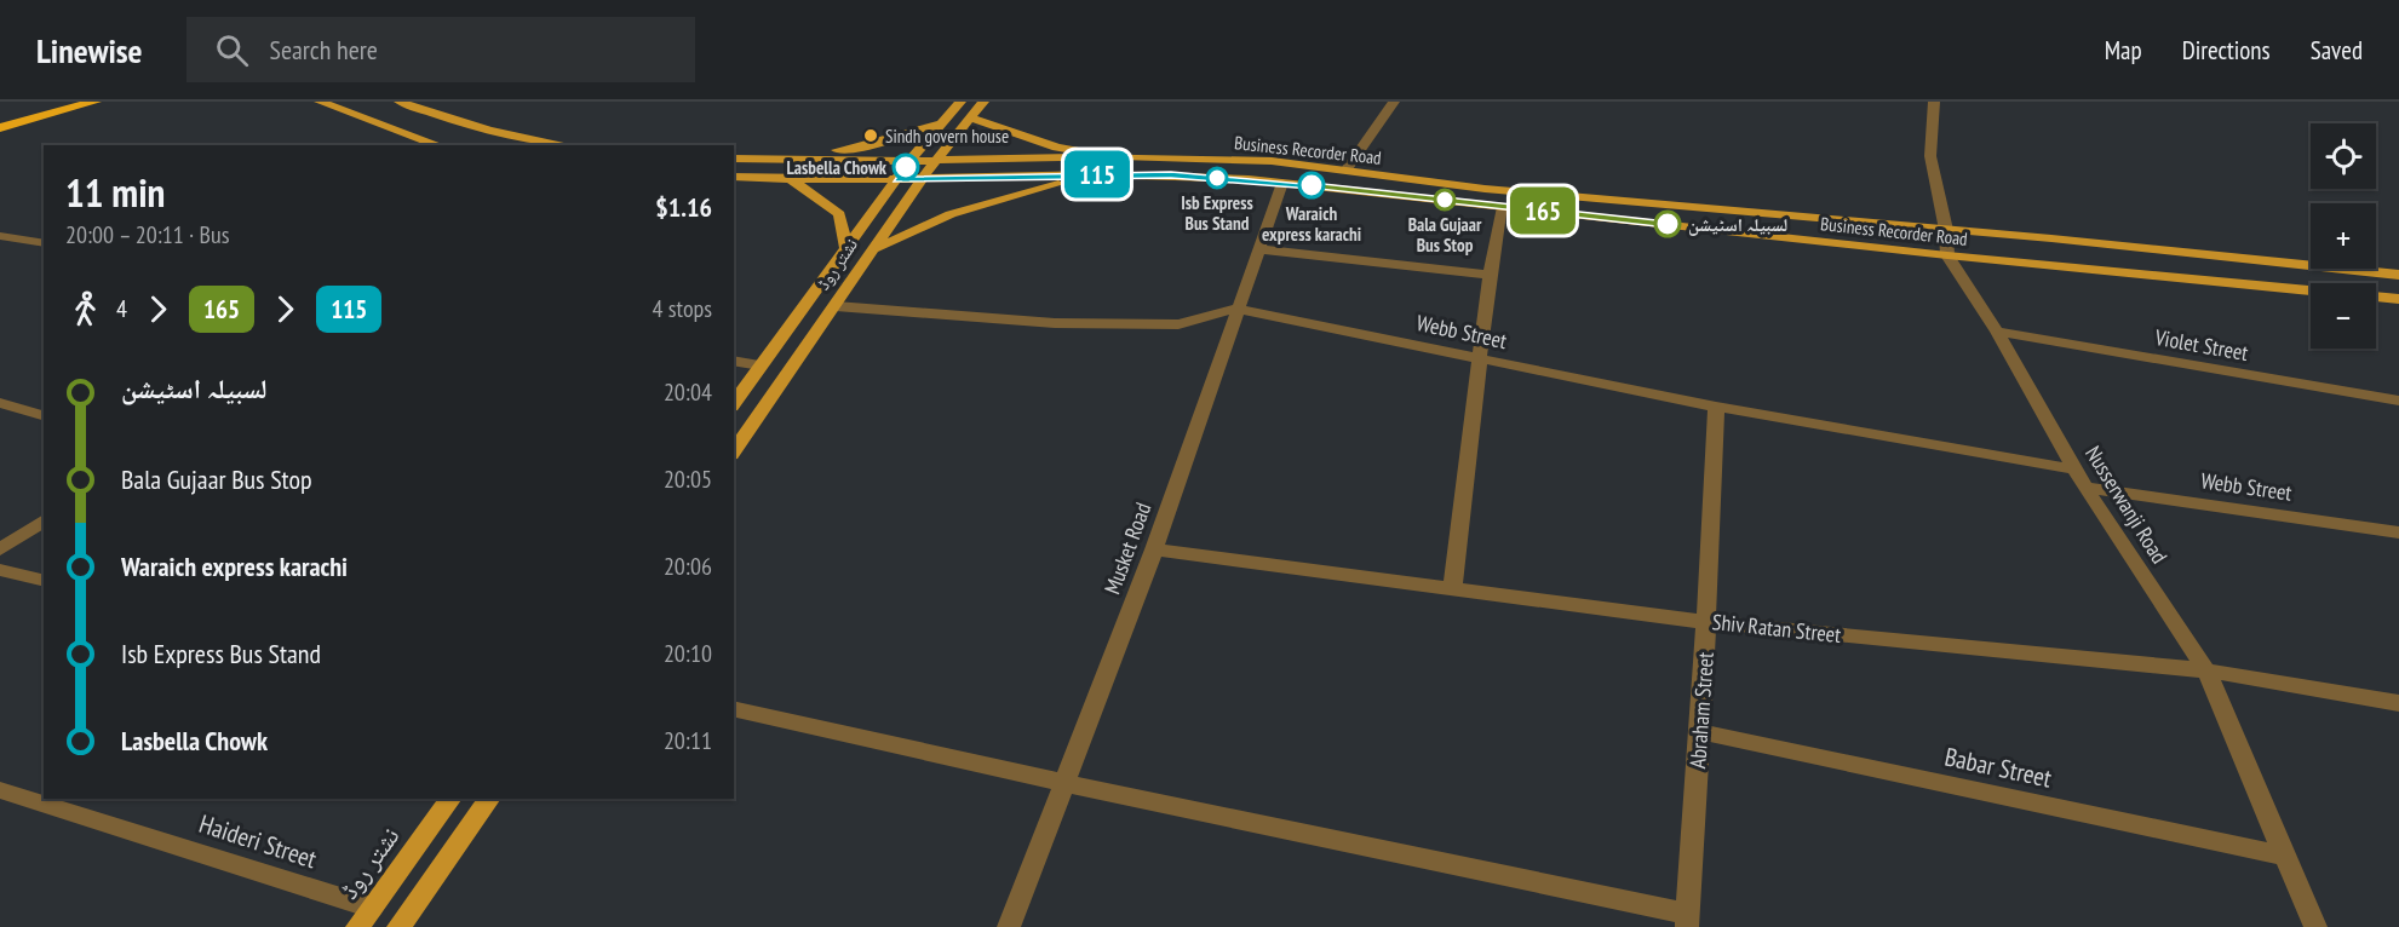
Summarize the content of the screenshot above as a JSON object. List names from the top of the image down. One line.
{"streets":{"main road":["Business Recorder Road","نشتر روڈ"],"street":["Webb Street","Violet Street","Nusserwanji Road","Musket Road","Shiv Ratan Street","Abraham Street","Babar Street","Haideri Street"]},"crossings":[["Business Recorder Road","نشتر روڈ"],["Business Recorder Road","Nusserwanji Road"],["Business Recorder Road","Musket Road"],["نشتر روڈ","Webb Street"],["نشتر روڈ","Haideri Street"],["Webb Street","Nusserwanji Road"],["Webb Street","Musket Road"],["Webb Street","Abraham Street"],["Violet Street","Nusserwanji Road"],["Nusserwanji Road","Shiv Ratan Street"],["Nusserwanji Road","Babar Street"],["Musket Road","Shiv Ratan Street"],["Shiv Ratan Street","Abraham Street"],["Abraham Street","Babar Street"]],"places":["Sindh govern house","Lasbella Chowk","Isb Express Bus Stand","Waraich express karachi","Bala Gujaar Bus Stop","لسبیلہ اسٹیشن"],"lines":["bus line 115","bus line 165"],"page":{"header":"Linewise","search":"Search here","nav":["Map","Directions","Saved"],"on_map":["165","115"],"map_buttons":["+","−"],"heading":["11 min","20:00 – 20:11 · Bus","$1.16"],"legs":["4","165","115","4 stops"],"list":[{"name":"لسبیلہ اسٹیشن","value":"20:04"},{"name":"Bala Gujaar Bus Stop","value":"20:05"},{"name":"Waraich express karachi","value":"20:06"},{"name":"Isb Express Bus Stand","value":"20:10"},{"name":"Lasbella Chowk","value":"20:11"}]}}
